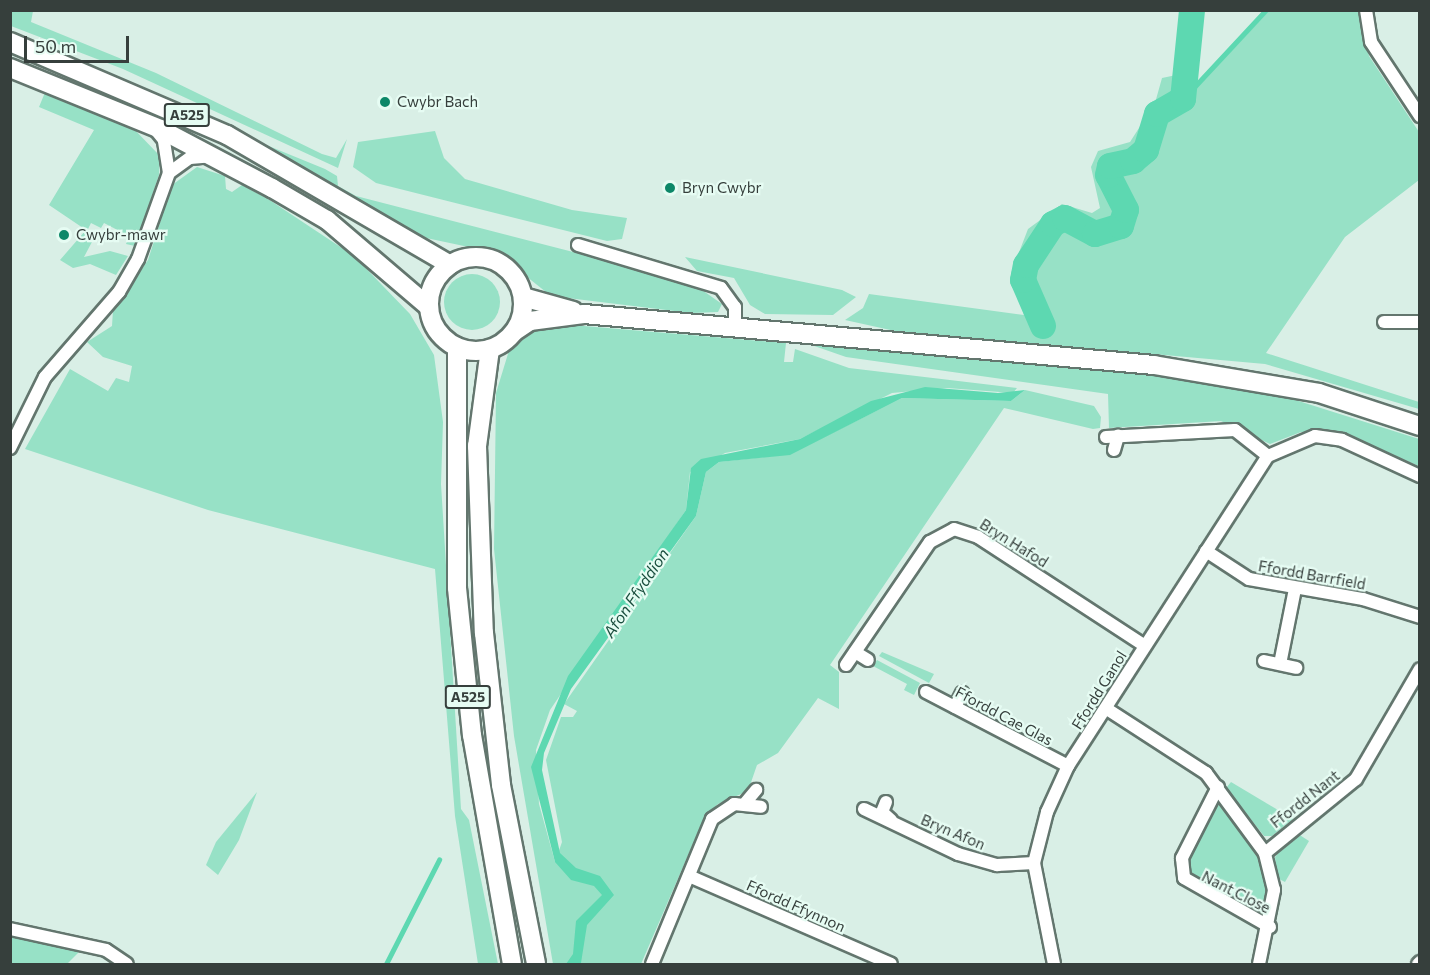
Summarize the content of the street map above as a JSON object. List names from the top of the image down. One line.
{"streets":{"main road":["A525"],"street":["Bryn Hafod","Ffordd Barrfield","Ffordd Ganol","Ffordd Cae Glas","Ffordd Nant","Bryn Afon","Nant Close","Ffordd Ffynnon"]},"crossings":[["Bryn Hafod","Ffordd Ganol"],["Ffordd Barrfield","Ffordd Ganol"],["Ffordd Ganol","Ffordd Cae Glas"],["Ffordd Ganol","Bryn Afon"]],"water":["Afon Ffyddion"],"places":["Cwybr Bach","Bryn Cwybr","Cwybr-mawr"],"scale_bar":"50 m"}
